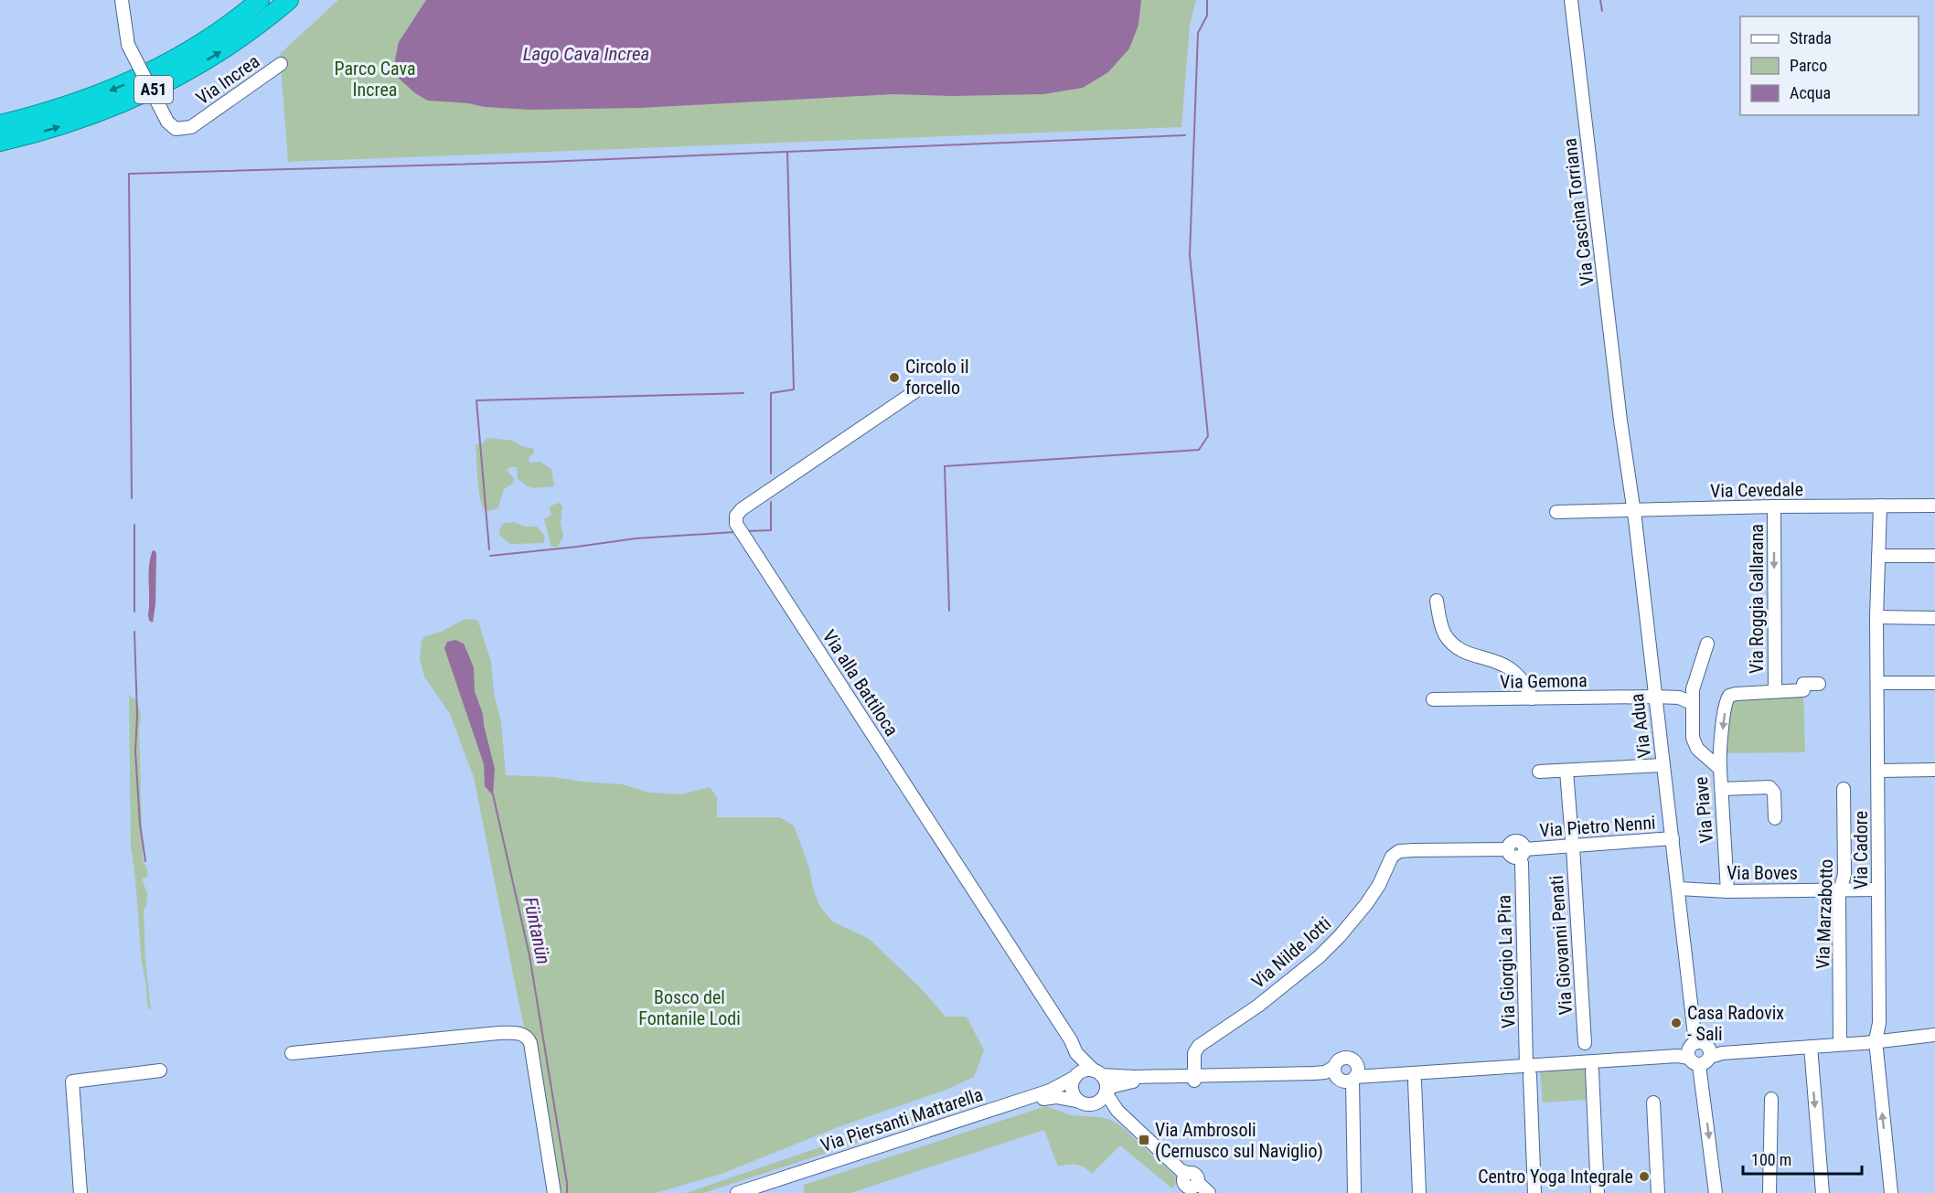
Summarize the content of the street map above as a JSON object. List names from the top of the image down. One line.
{"streets":{"highway":["A51"],"street":["Via Increa","Via Cascina Torriana","Via Cevedale","Via Roggia Gallarana","Via Gemona","Via alla Battiloca","Via Adua","Via Piave","Via Pietro Nenni","Via Cadore","Via Boves","Via Marzabotto","Via Giovanni Penati","Via Nilde Iotti","Via Giorgio La Pira","Via Piersanti Mattarella"]},"crossings":[["Via Cascina Torriana","Via Adua"],["Via Cevedale","Via Roggia Gallarana"],["Via Cevedale","Via Adua"],["Via Cevedale","Via Cadore"],["Via Gemona","Via Adua"],["Via alla Battiloca","Via Piersanti Mattarella"],["Via Adua","Via Pietro Nenni"],["Via Adua","Via Boves"],["Via Piave","Via Boves"],["Via Pietro Nenni","Via Giovanni Penati"],["Via Pietro Nenni","Via Nilde Iotti"],["Via Pietro Nenni","Via Giorgio La Pira"],["Via Cadore","Via Boves"],["Via Boves","Via Marzabotto"]],"one_way":["Via Roggia Gallarana"],"water":["Lago Cava Increa","Füntanün"],"parks":["Parco Cava Increa","Bosco del Fontanile Lodi"],"places":{"other":["Circolo il forcello","Casa Radovix - Sali","Centro Yoga Integrale"],"transit":["Via Ambrosoli (Cernusco sul Naviglio)"]},"legend":["Strada","Parco","Acqua"],"scale_bar":"100 m"}
